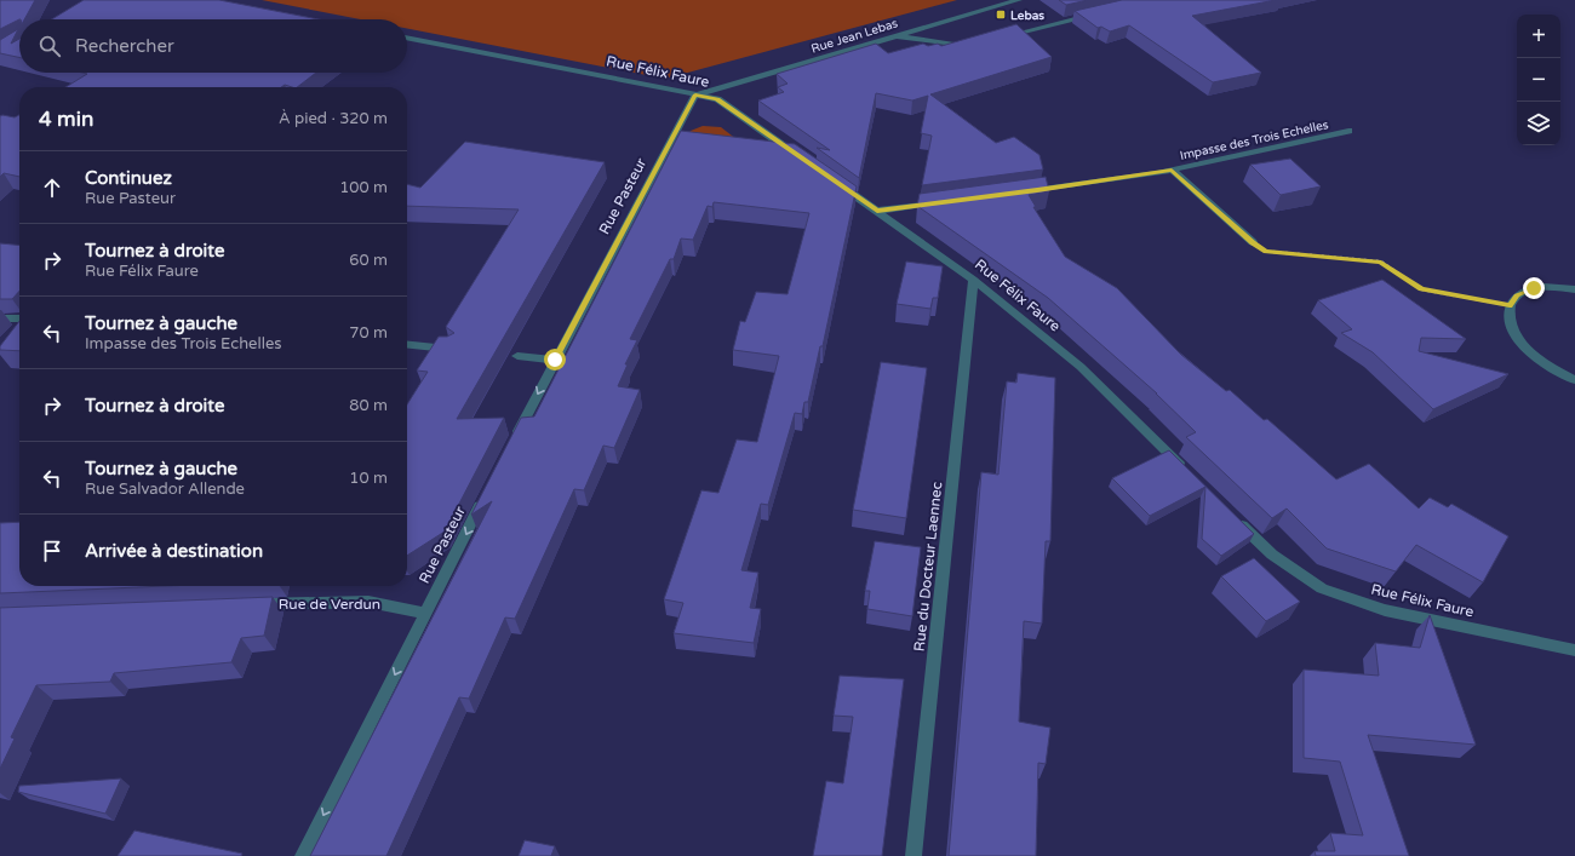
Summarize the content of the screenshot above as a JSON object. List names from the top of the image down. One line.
{"streets":{"street":["Rue Jean Lebas","Rue Félix Faure","Impasse des Trois Echelles","Rue Pasteur","Rue du Docteur Laennec","Rue de Verdun"]},"crossings":[["Rue Jean Lebas","Rue Félix Faure"],["Rue Jean Lebas","Rue Pasteur"],["Rue Félix Faure","Rue Pasteur"],["Rue Félix Faure","Rue du Docteur Laennec"],["Rue Pasteur","Rue de Verdun"]],"one_way":["Rue Pasteur"],"places":{"transit":["Lebas"]},"page":{"map_buttons":["+","−"],"search":"Rechercher","heading":["4 min","À pied · 320 m"],"list":[["Continuez","Rue Pasteur","100 m"],["Tournez à droite","Rue Félix Faure","60 m"],["Tournez à gauche","Impasse des Trois Echelles","70 m"],["Tournez à droite","80 m"],["Tournez à gauche","Rue Salvador Allende","10 m"],"Arrivée à destination"]}}
